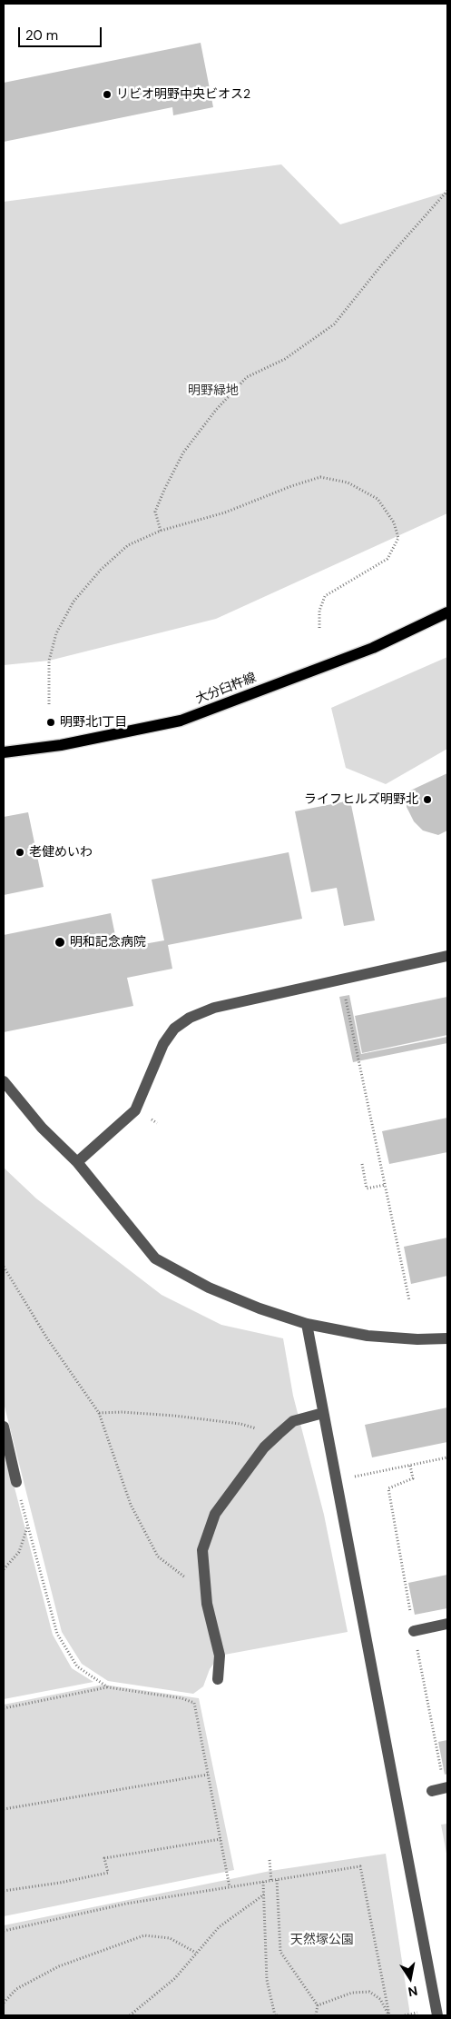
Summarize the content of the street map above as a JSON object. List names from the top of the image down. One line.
{"streets":{"main road":["大分臼杵線"]},"parks":["明野緑地","天然塚公園"],"places":["リビオ明野中央ビオス2","明野北1丁目","ライフヒルズ明野北","老健めいわ","明和記念病院"],"scale_bar":"20 m","north":"bottom"}
